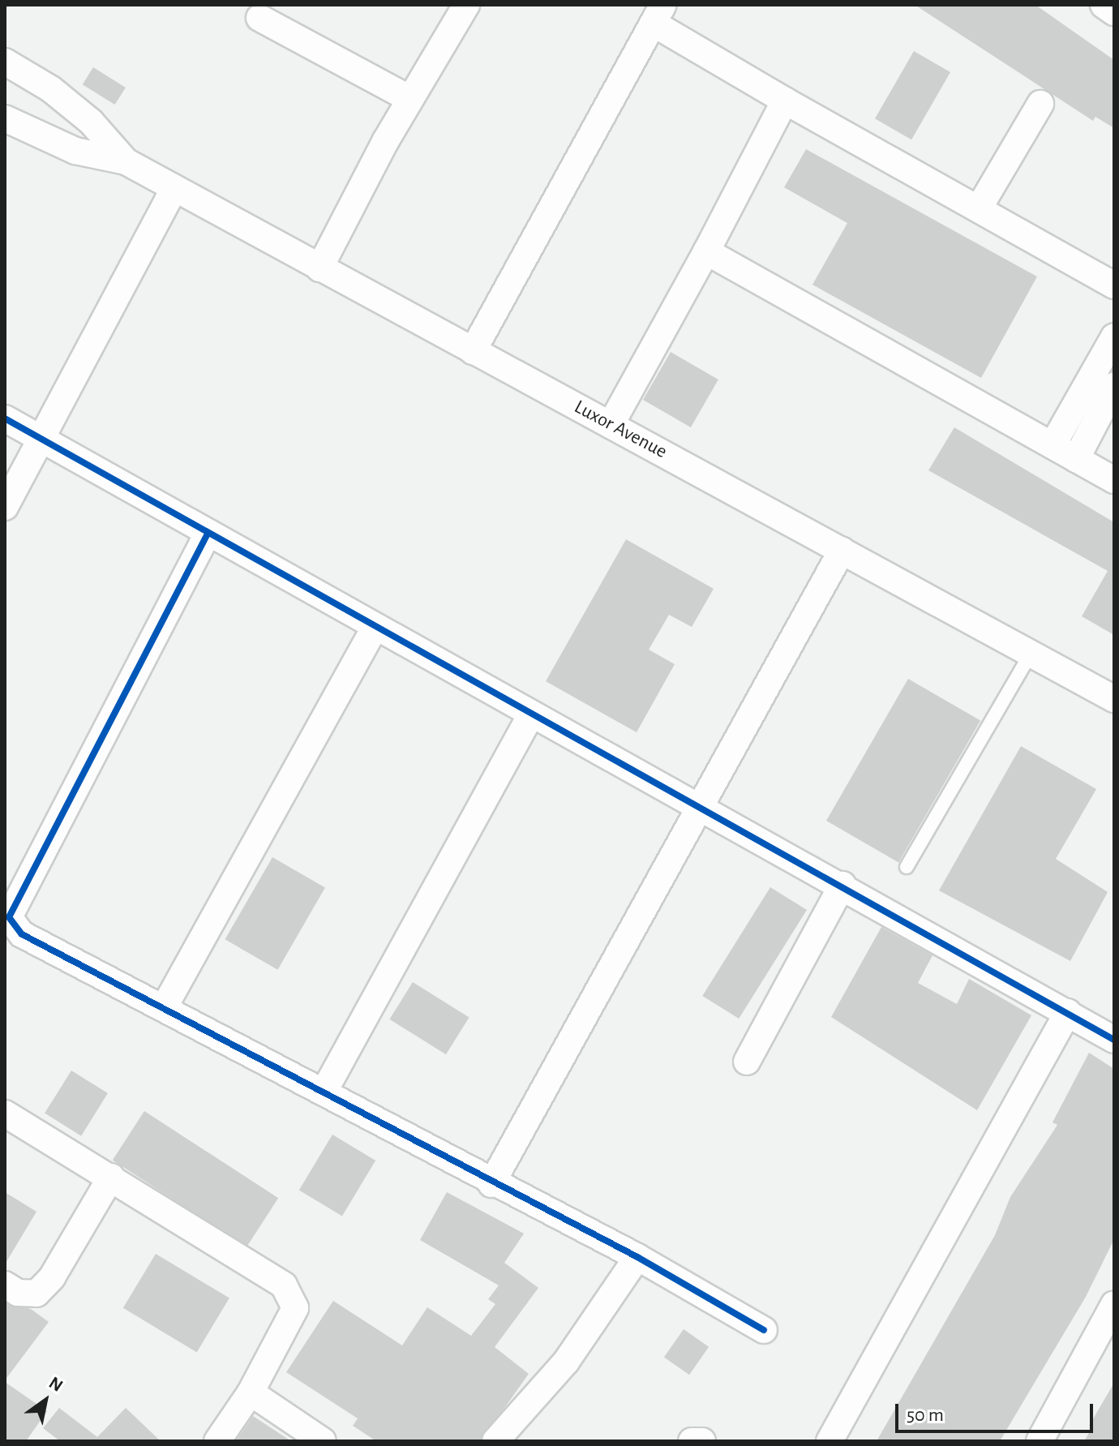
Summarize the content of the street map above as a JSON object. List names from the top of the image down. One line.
{"streets":{"street":["Luxor Avenue"]},"scale_bar":"50 m","north":"top right"}
